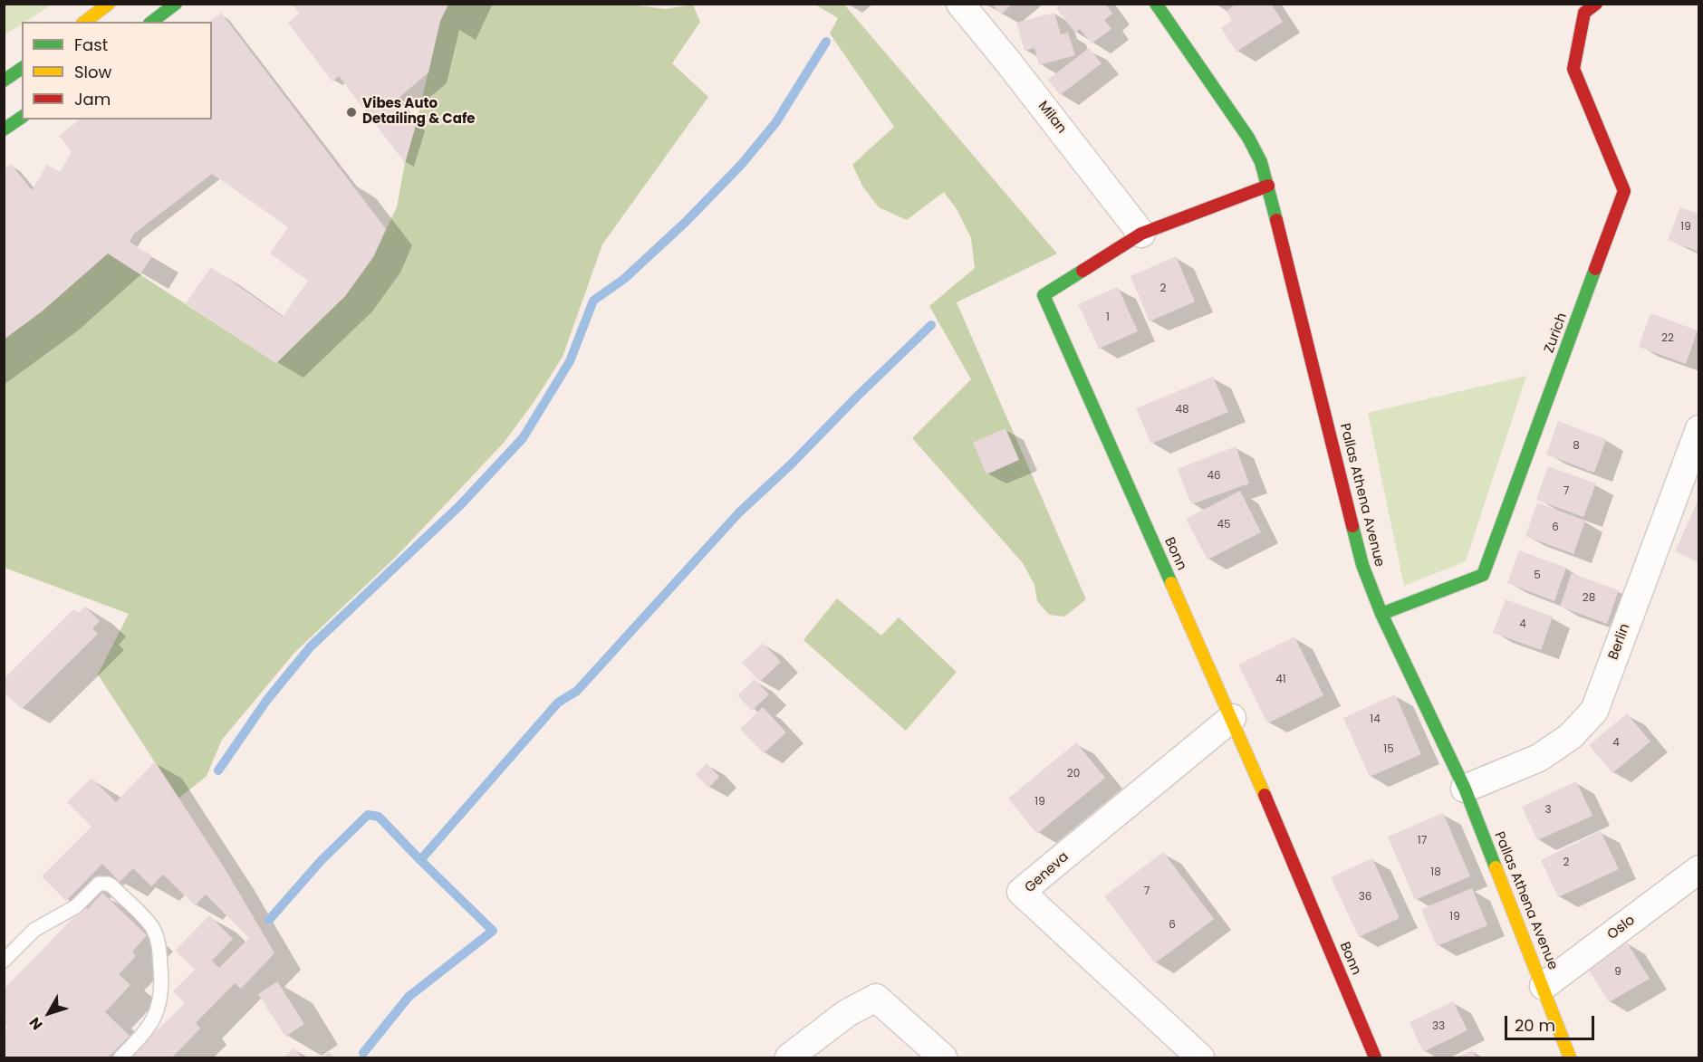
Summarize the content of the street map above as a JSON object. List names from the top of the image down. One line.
{"streets":{"main road":["Zurich","Pallas Athena Avenue","Bonn"],"street":["Milan","Berlin","Geneva","Oslo"]},"crossings":[["Milan","Bonn"],["Zurich","Pallas Athena Avenue"],["Pallas Athena Avenue","Bonn"],["Pallas Athena Avenue","Berlin"],["Pallas Athena Avenue","Oslo"],["Bonn","Geneva"]],"places":["Vibes Auto Detailing & Cafe"],"house_numbers":["19","2","1","22","48","8","46","7","45","6","5","28","4","41","14","4","15","20","19","3","17","2","18","7","36","19","6","9","33"],"legend":["Fast","Slow","Jam"],"scale_bar":"20 m","north":"bottom left"}
